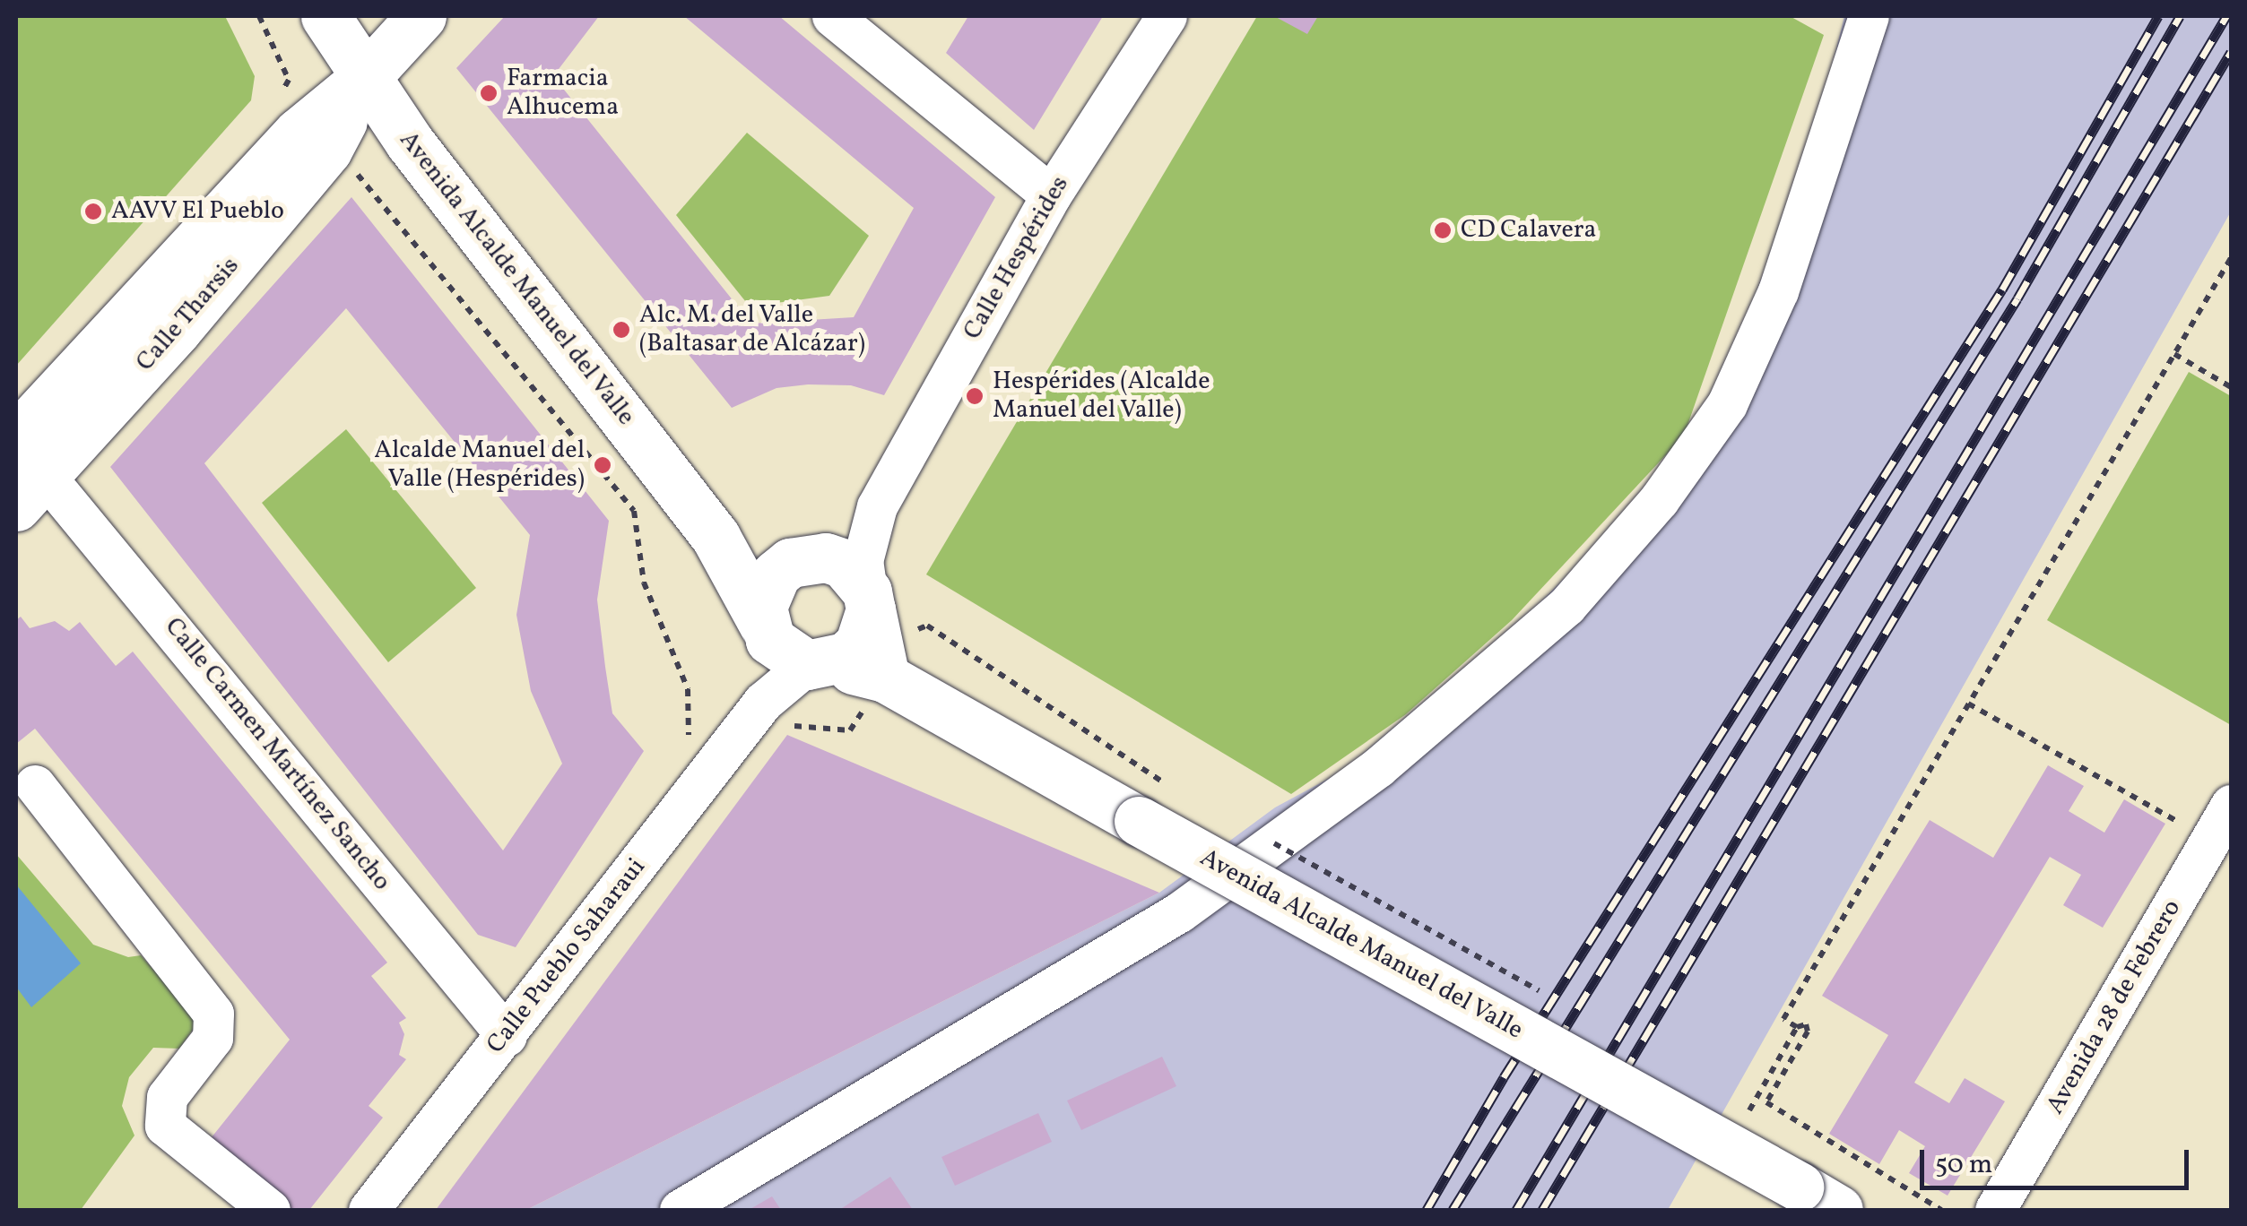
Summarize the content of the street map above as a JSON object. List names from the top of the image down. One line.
{"streets":{"main road":["Avenida Alcalde Manuel del Valle","Calle Tharsis"],"street":["Calle Hespérides","Calle Carmen Martínez Sancho","Calle Pueblo Saharaui","Avenida 28 de Febrero"]},"crossings":[["Calle Hespérides","Avenida Alcalde Manuel del Valle"],["Calle Hespérides","Calle Pueblo Saharaui"],["Avenida Alcalde Manuel del Valle","Calle Tharsis"],["Avenida Alcalde Manuel del Valle","Calle Pueblo Saharaui"],["Calle Tharsis","Calle Carmen Martínez Sancho"],["Calle Carmen Martínez Sancho","Calle Pueblo Saharaui"]],"places":["Farmacia Alhucema","AAVV El Pueblo","CD Calavera","Alc. M. del Valle (Baltasar de Alcázar)","Hespérides (Alcalde Manuel del Valle)","Alcalde Manuel del Valle (Hespérides)"],"scale_bar":"50 m"}
